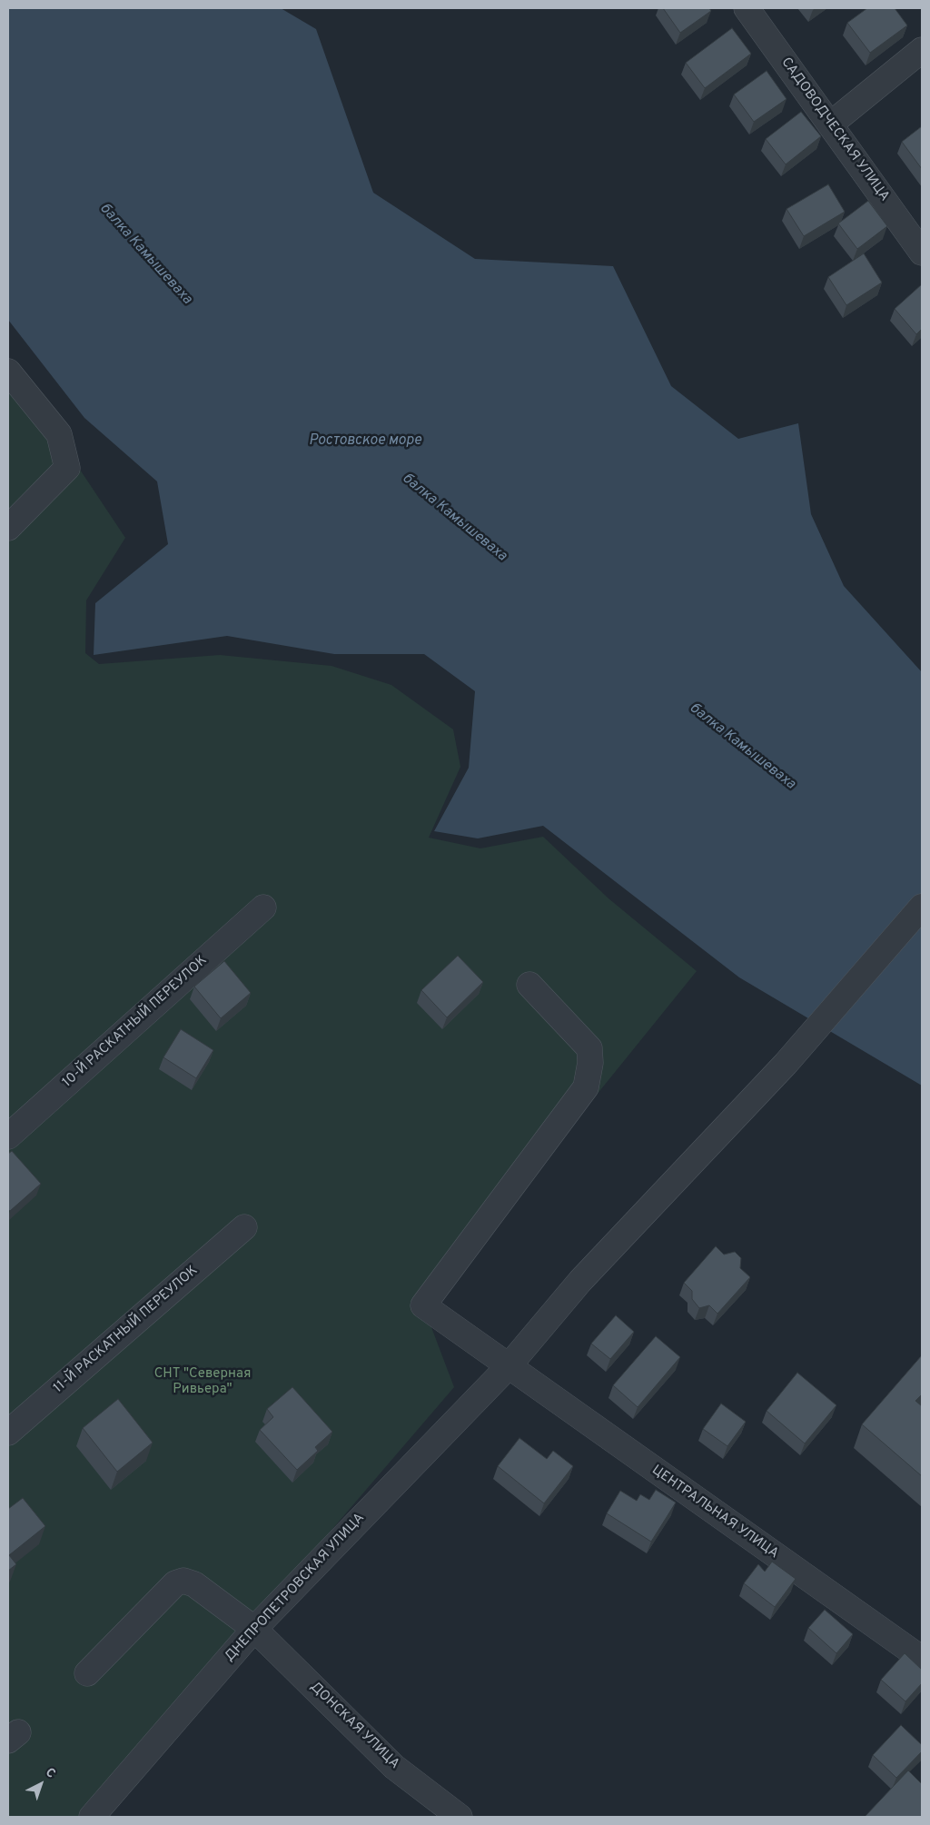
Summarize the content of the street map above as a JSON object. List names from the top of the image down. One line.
{"streets":{"street":["САДОВОДЧЕСКАЯ УЛИЦА","10-Й РАСКАТНЫЙ ПЕРЕУЛОК","11-Й РАСКАТНЫЙ ПЕРЕУЛОК","ЦЕНТРАЛЬНАЯ УЛИЦА","ДНЕПРОПЕТРОВСКАЯ УЛИЦА","ДОНСКАЯ УЛИЦА"]},"crossings":[["ЦЕНТРАЛЬНАЯ УЛИЦА","ДНЕПРОПЕТРОВСКАЯ УЛИЦА"],["ДНЕПРОПЕТРОВСКАЯ УЛИЦА","ДОНСКАЯ УЛИЦА"]],"water":["балка Камышеваха","Ростовское море"],"parks":["СНТ \"Северная Ривьера\""],"north":"top right"}
